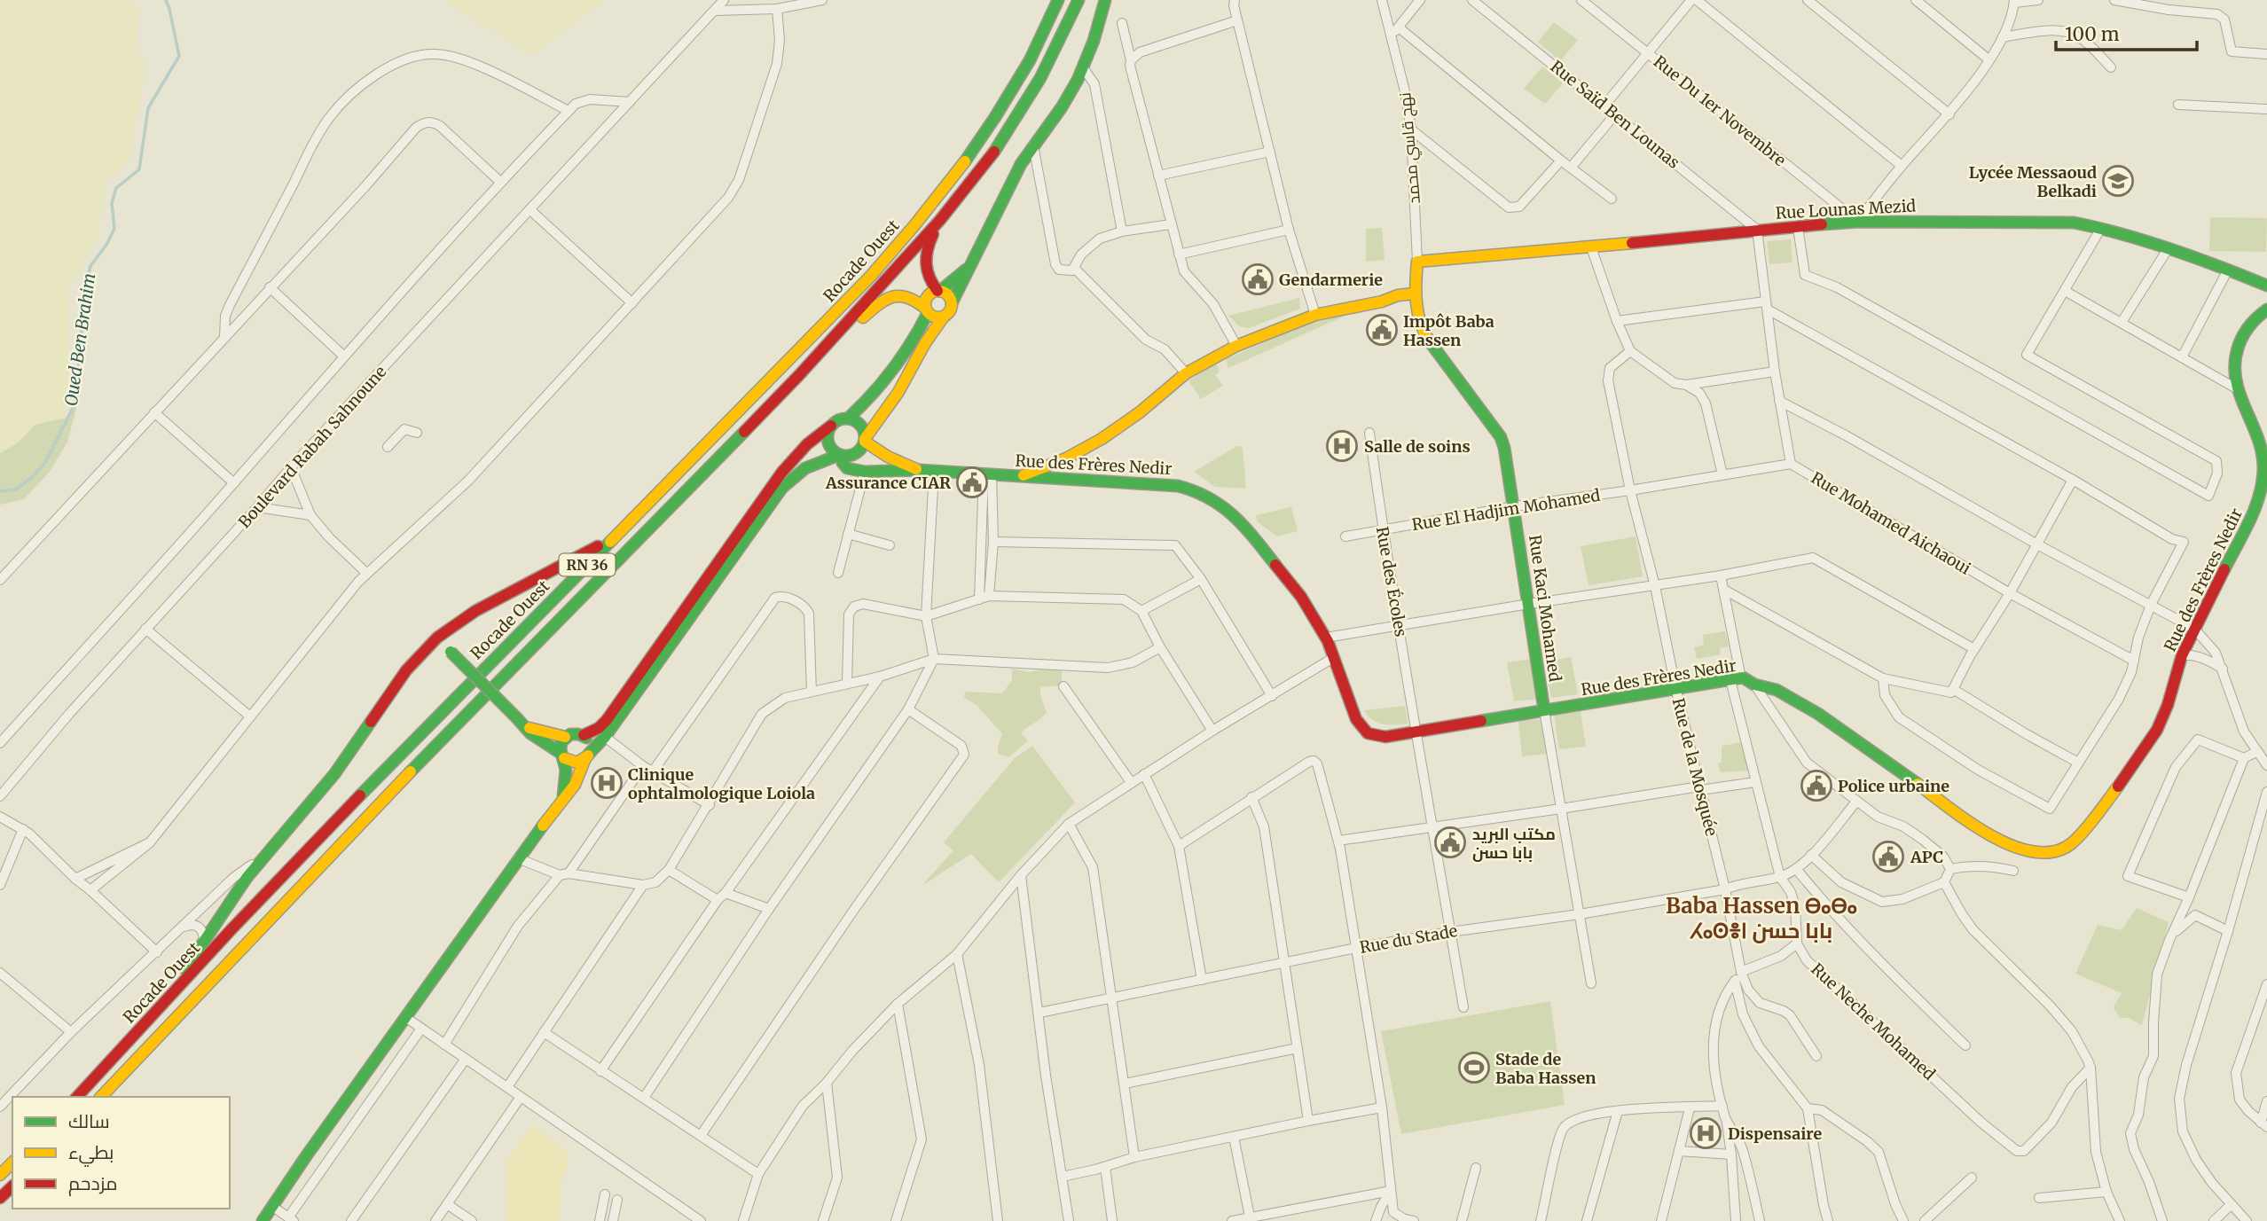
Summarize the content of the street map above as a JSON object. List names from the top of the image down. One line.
{"streets":{"main road":["Rue Lounas Mezid","Rocade Ouest","Rue des Frères Nedir","RN 36","Rue Kaci Mohamed"],"street":["Rue Du 1er Novembre","Rue Saïd Ben Lounas","نهج قاسي محمد","Boulevard Rabah Sahnoune","Rue El Hadjim Mohamed","Rue Mohamed Aichaoui","Rue des Écoles","Rue de la Mosquée","Rue du Stade","Rue Neche Mohamed"]},"crossings":[["Rue Du 1er Novembre","Rue Lounas Mezid"],["Rue Saïd Ben Lounas","Rue Lounas Mezid"],["نهج قاسي محمد","Rue Lounas Mezid"],["نهج قاسي محمد","Rue Kaci Mohamed"],["Rue Lounas Mezid","Rue Kaci Mohamed"],["Rue des Frères Nedir","Rue des Écoles"],["Rue des Frères Nedir","Rue Kaci Mohamed"],["Rue des Frères Nedir","Rue de la Mosquée"],["Rue El Hadjim Mohamed","Rue des Écoles"],["Rue El Hadjim Mohamed","Rue Kaci Mohamed"],["Rue El Hadjim Mohamed","Rue de la Mosquée"],["Rue des Écoles","Rue du Stade"],["Rue Kaci Mohamed","Rue du Stade"],["Rue de la Mosquée","Rue du Stade"]],"districts":["Baba Hassen ⴱⴰⴱⴰ ⵃⴰⵙⴻⵏ بابا حسن"],"water":["Oued Ben Brahim"],"places":{"school or university":["Lycée Messaoud Belkadi"],"public building":["Gendarmerie","Impôt Baba Hassen","Assurance CIAR","Police urbaine","مكتب البريد بابا حسن","APC"],"hospital":["Salle de soins","Clinique ophtalmologique Loiola","Dispensaire"],"sports":["Stade de Baba Hassen"]},"legend":["سالك","بطيء","مزدحم"],"scale_bar":"100 m"}
